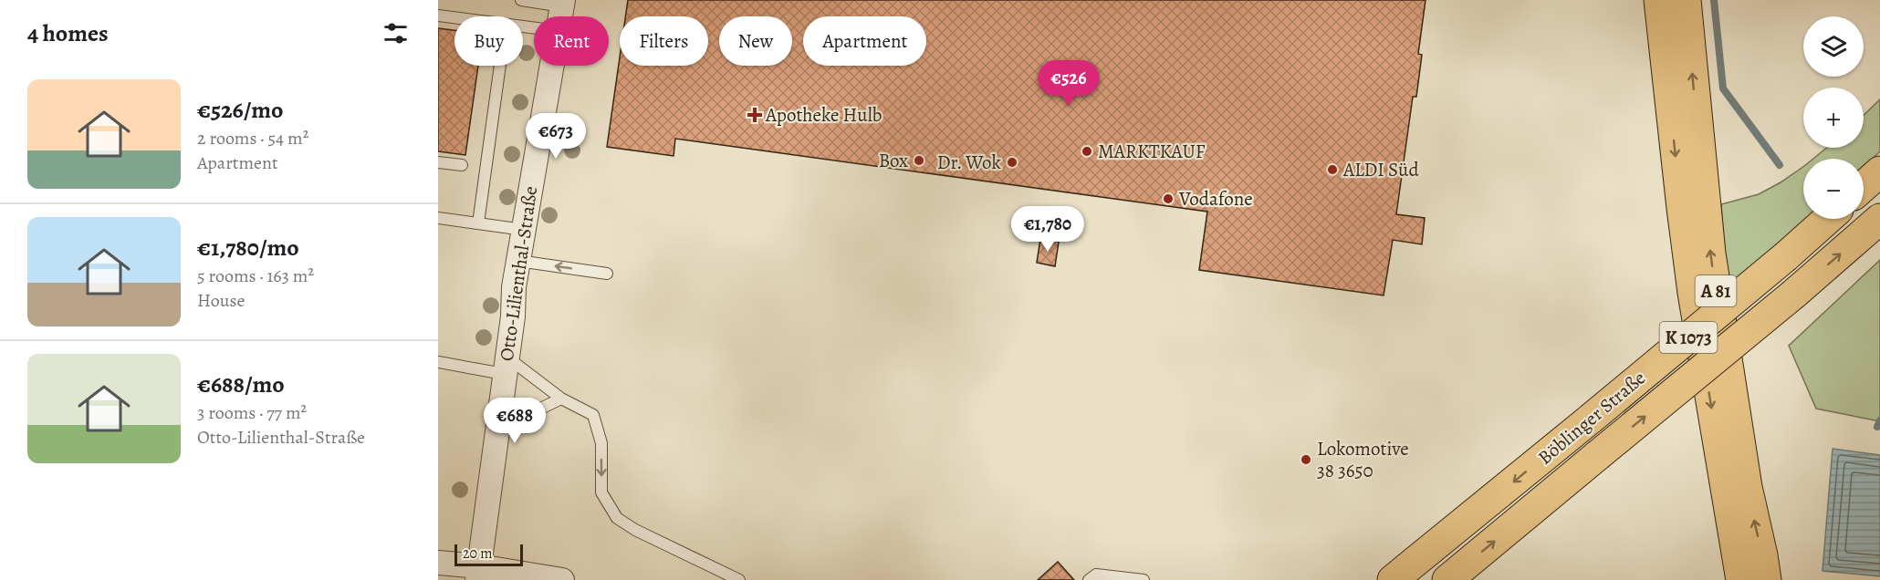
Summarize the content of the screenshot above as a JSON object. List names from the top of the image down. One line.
{"streets":{"main road":["A 81","K 1073","Böblinger Straße"],"street":["Otto-Lilienthal-Straße"]},"places":{"health":["Apotheke Hulb"],"other":["MARKTKAUF","Box","Dr. Wok","ALDI Süd","Vodafone","Lokomotive 38 3650"]},"scale_bar":"20 m","page":{"heading":"4 homes","map_buttons":["+","−"],"chip":["Buy","Rent","Filters","New","Apartment"],"price":["€526","€673","€1,780","€688"],"list":[{"name":"€526/mo","note":"2 rooms · 54 m² · Apartment"},{"name":"€1,780/mo","note":"5 rooms · 163 m² · House"},{"name":"€688/mo","note":"3 rooms · 77 m² · Otto-Lilienthal-Straße"}],"scale":"20 m"}}
